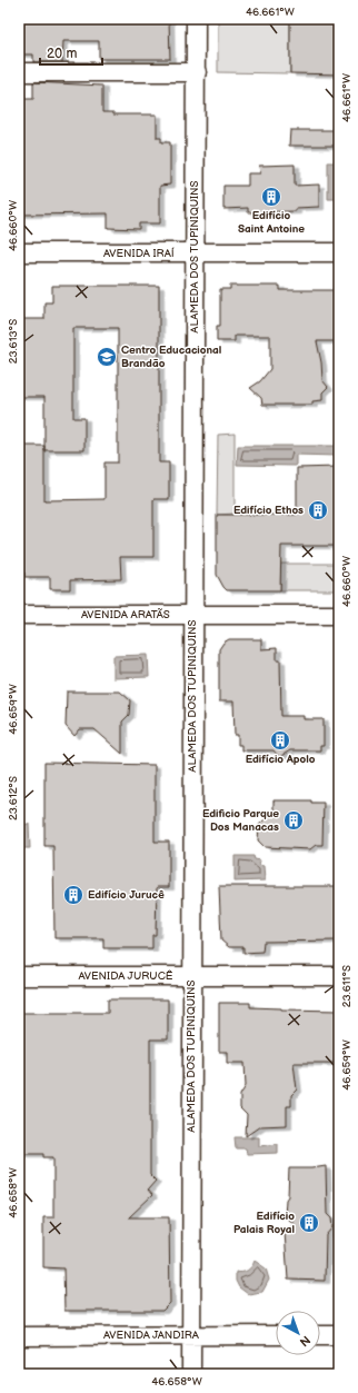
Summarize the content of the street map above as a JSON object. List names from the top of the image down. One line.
{"streets":{"street":["AVENIDA IRAÍ","ALAMEDA DOS TUPINIQUINS","AVENIDA ARATÃS","AVENIDA JURUCÊ","AVENIDA JANDIRA"]},"crossings":[["AVENIDA IRAÍ","ALAMEDA DOS TUPINIQUINS"],["ALAMEDA DOS TUPINIQUINS","AVENIDA ARATÃS"],["ALAMEDA DOS TUPINIQUINS","AVENIDA JURUCÊ"],["ALAMEDA DOS TUPINIQUINS","AVENIDA JANDIRA"]],"places":{"building":["Edifício Saint Antoine","Edifício Ethos","Edifício Apolo","Edificio Parque Dos Manacas","Edifício Jurucê","Edifício Palais Royal"],"school or university":["Centro Educacional Brandão"]},"scale_bar":"20 m","north":"bottom right","coordinates":["46.661°W","46.660°W","23.613°S","46.659°W","23.612°S","23.611°S","46.658°W"]}
